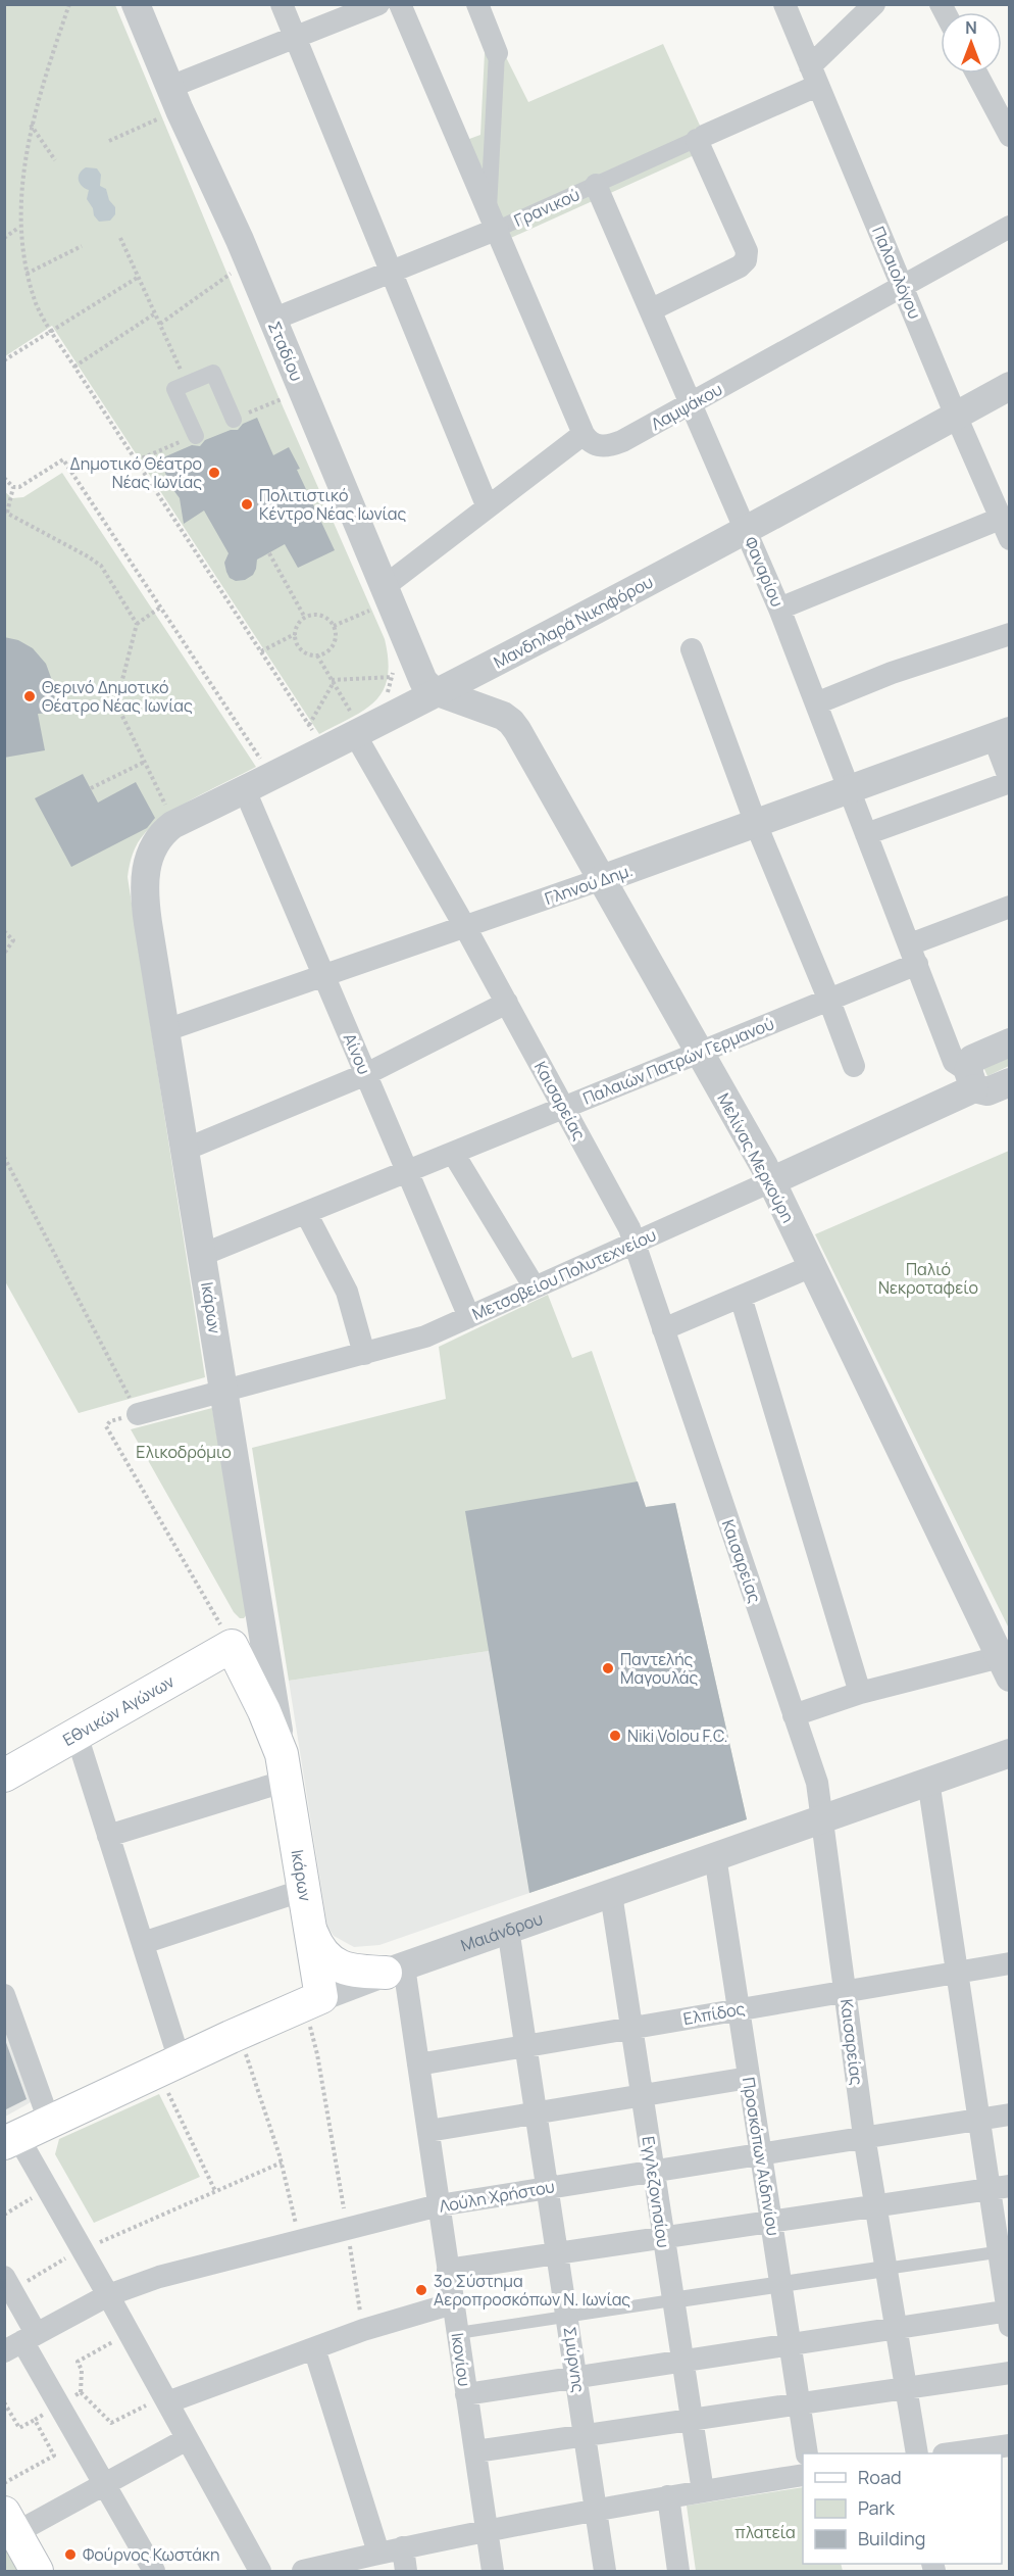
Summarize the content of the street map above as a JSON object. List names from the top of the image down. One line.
{"streets":{"main road":["Ικάρων","Εθνικών Αγώνων","Μαιάνδρου"],"street":["Γρανικού","Παλαιολόγου","Σταδίου","Λαμψάκου","Φαναρίου","Μανδηλαρά Νικηφόρου","Γληνού Δημ.","Αίνου","Παλαιών Πατρών Γερμανού","Καισαρείας","Μελίνας Μερκούρη","Μετσοβείου Πολυτεχνείου","Ελπίδος","Προσκόπων Αιδηνίου","Εγγλεζονησίου","Λούλη Χρήστου","Ικονίου","Σμύρνης"]},"crossings":[["Γρανικού","Παλαιολόγου"],["Γρανικού","Σταδίου"],["Γρανικού","Φαναρίου"],["Παλαιολόγου","Λαμψάκου"],["Παλαιολόγου","Μανδηλαρά Νικηφόρου"],["Σταδίου","Μανδηλαρά Νικηφόρου"],["Σταδίου","Μελίνας Μερκούρη"],["Λαμψάκου","Φαναρίου"],["Φαναρίου","Μανδηλαρά Νικηφόρου"],["Φαναρίου","Γληνού Δημ."],["Φαναρίου","Παλαιών Πατρών Γερμανού"],["Φαναρίου","Μετσοβείου Πολυτεχνείου"],["Μανδηλαρά Νικηφόρου","Αίνου"],["Μανδηλαρά Νικηφόρου","Καισαρείας"],["Μανδηλαρά Νικηφόρου","Μελίνας Μερκούρη"],["Μανδηλαρά Νικηφόρου","Ικάρων"],["Γληνού Δημ.","Αίνου"],["Γληνού Δημ.","Καισαρείας"],["Γληνού Δημ.","Μελίνας Μερκούρη"],["Γληνού Δημ.","Ικάρων"],["Αίνου","Παλαιών Πατρών Γερμανού"],["Αίνου","Μετσοβείου Πολυτεχνείου"],["Παλαιών Πατρών Γερμανού","Καισαρείας"],["Παλαιών Πατρών Γερμανού","Μελίνας Μερκούρη"],["Παλαιών Πατρών Γερμανού","Ικάρων"],["Καισαρείας","Μετσοβείου Πολυτεχνείου"],["Καισαρείας","Μαιάνδρου"],["Καισαρείας","Ελπίδος"],["Καισαρείας","Λούλη Χρήστου"],["Μελίνας Μερκούρη","Μετσοβείου Πολυτεχνείου"],["Μετσοβείου Πολυτεχνείου","Ικάρων"],["Ικάρων","Εθνικών Αγώνων"],["Ικάρων","Μαιάνδρου"],["Μαιάνδρου","Προσκόπων Αιδηνίου"],["Μαιάνδρου","Εγγλεζονησίου"],["Μαιάνδρου","Ικονίου"],["Μαιάνδρου","Σμύρνης"],["Ελπίδος","Προσκόπων Αιδηνίου"],["Ελπίδος","Εγγλεζονησίου"],["Ελπίδος","Ικονίου"],["Ελπίδος","Σμύρνης"],["Προσκόπων Αιδηνίου","Λούλη Χρήστου"],["Εγγλεζονησίου","Λούλη Χρήστου"],["Λούλη Χρήστου","Ικονίου"],["Λούλη Χρήστου","Σμύρνης"]],"parks":["Παλιό Νεκροταφείο","Ελικοδρόμιο","πλατεία"],"places":["Δημοτικό Θέατρο Νέας Ιωνίας","Πολιτιστικό Κέντρο Νέας Ιωνίας","Θερινό Δημοτικό Θέατρο Νέας Ιωνίας","Παντελής Μαγουλάς","Niki Volou F.C.","3ο Σύστημα Αεροπροσκόπων Ν. Ιωνίας","Φούρνος Κωστάκη"],"legend":["Road","Park","Building"],"north":"top"}
